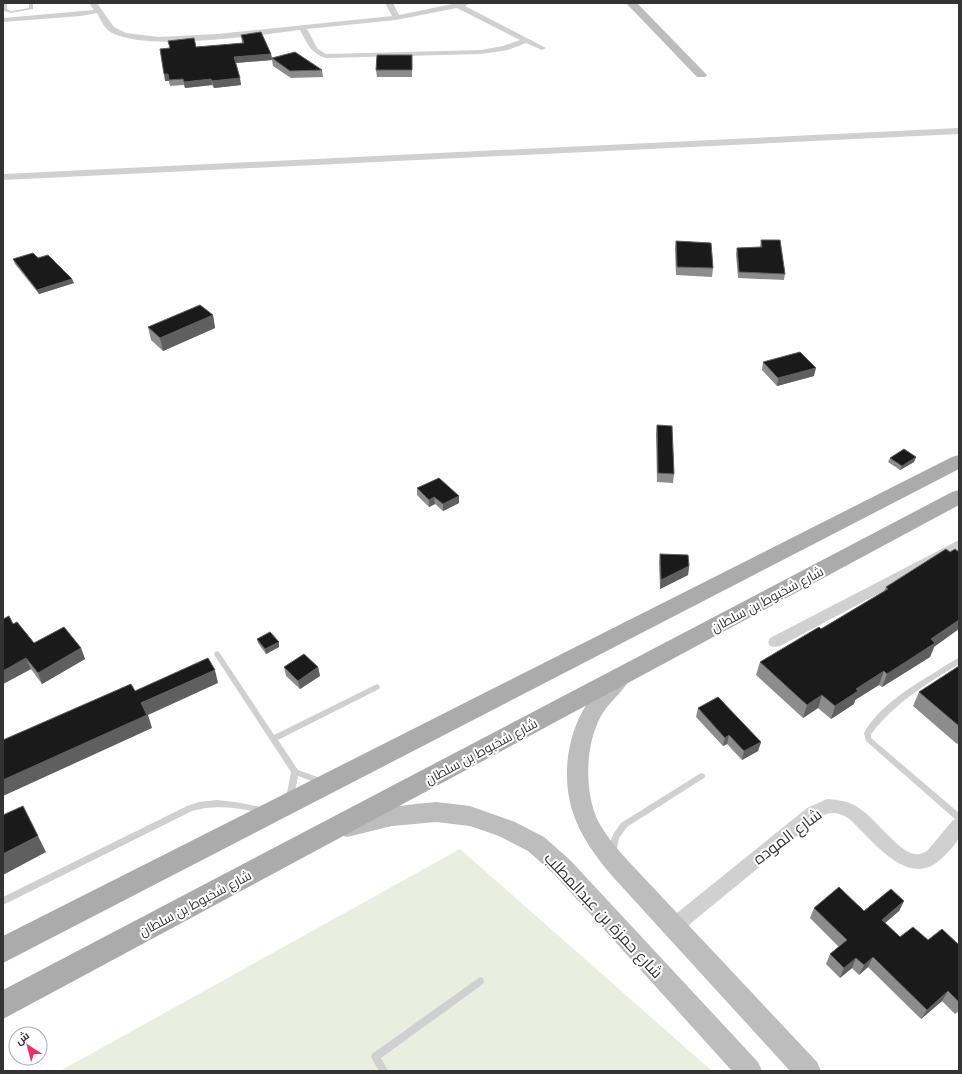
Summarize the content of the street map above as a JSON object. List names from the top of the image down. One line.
{"streets":{"main road":["شارع شخبوط بن سلطان"],"street":["شارع الموده","شارع حمزة بن عبدالمطلب"]},"crossings":[["شارع شخبوط بن سلطان","شارع حمزة بن عبدالمطلب"]],"north":"top left"}
